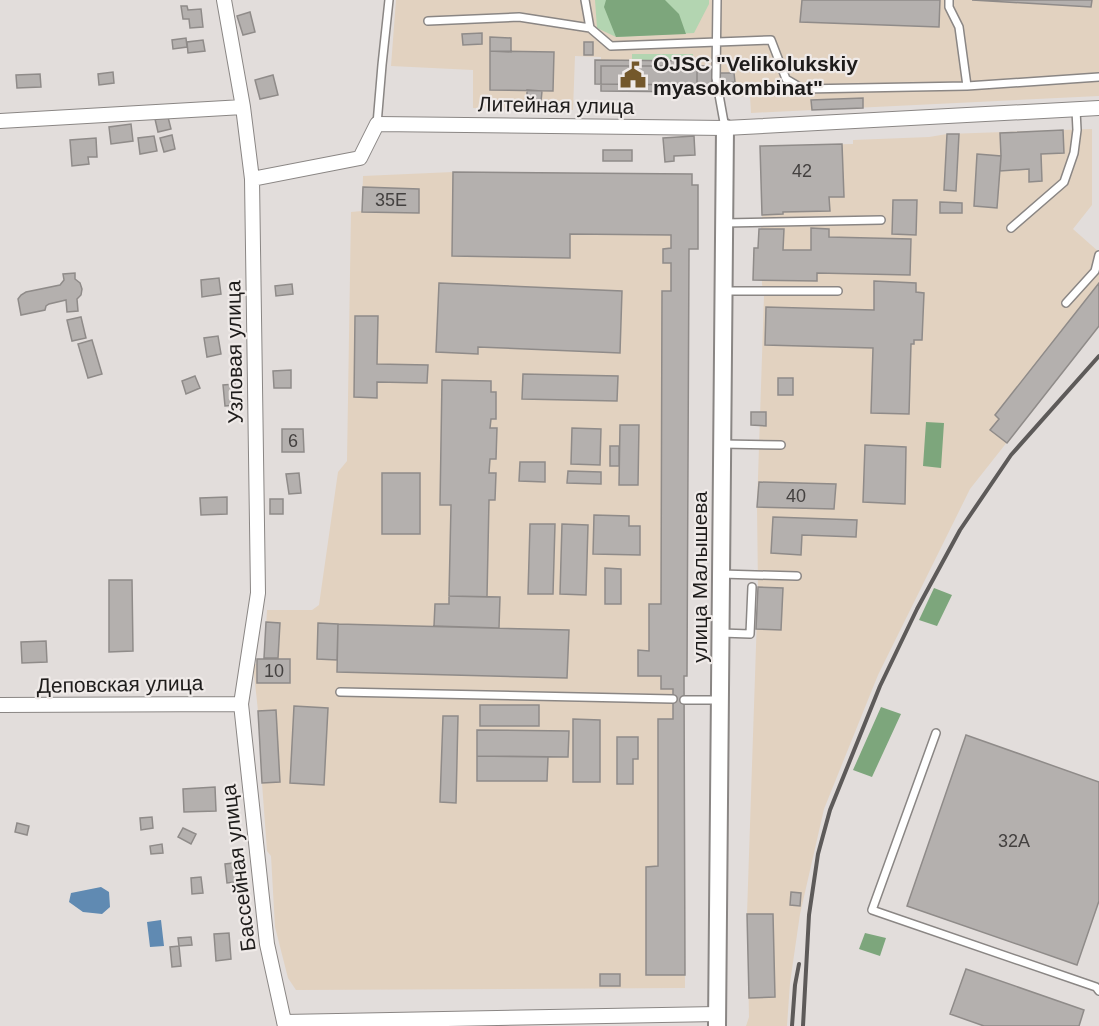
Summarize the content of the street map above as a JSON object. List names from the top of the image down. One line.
{"streets":{"street":["Литейная улица","Узловая улица","улица Малышева","Деповская улица","Бассейная улица"]},"crossings":[["Литейная улица","улица Малышева"],["Узловая улица","Деповская улица"],["Узловая улица","Бассейная улица"],["Деповская улица","Бассейная улица"]],"places":{"public building":["OJSC \"Velikolukskiy myasokombinat\""]},"house_numbers":["42","35Е","6","40","10","32А"]}
